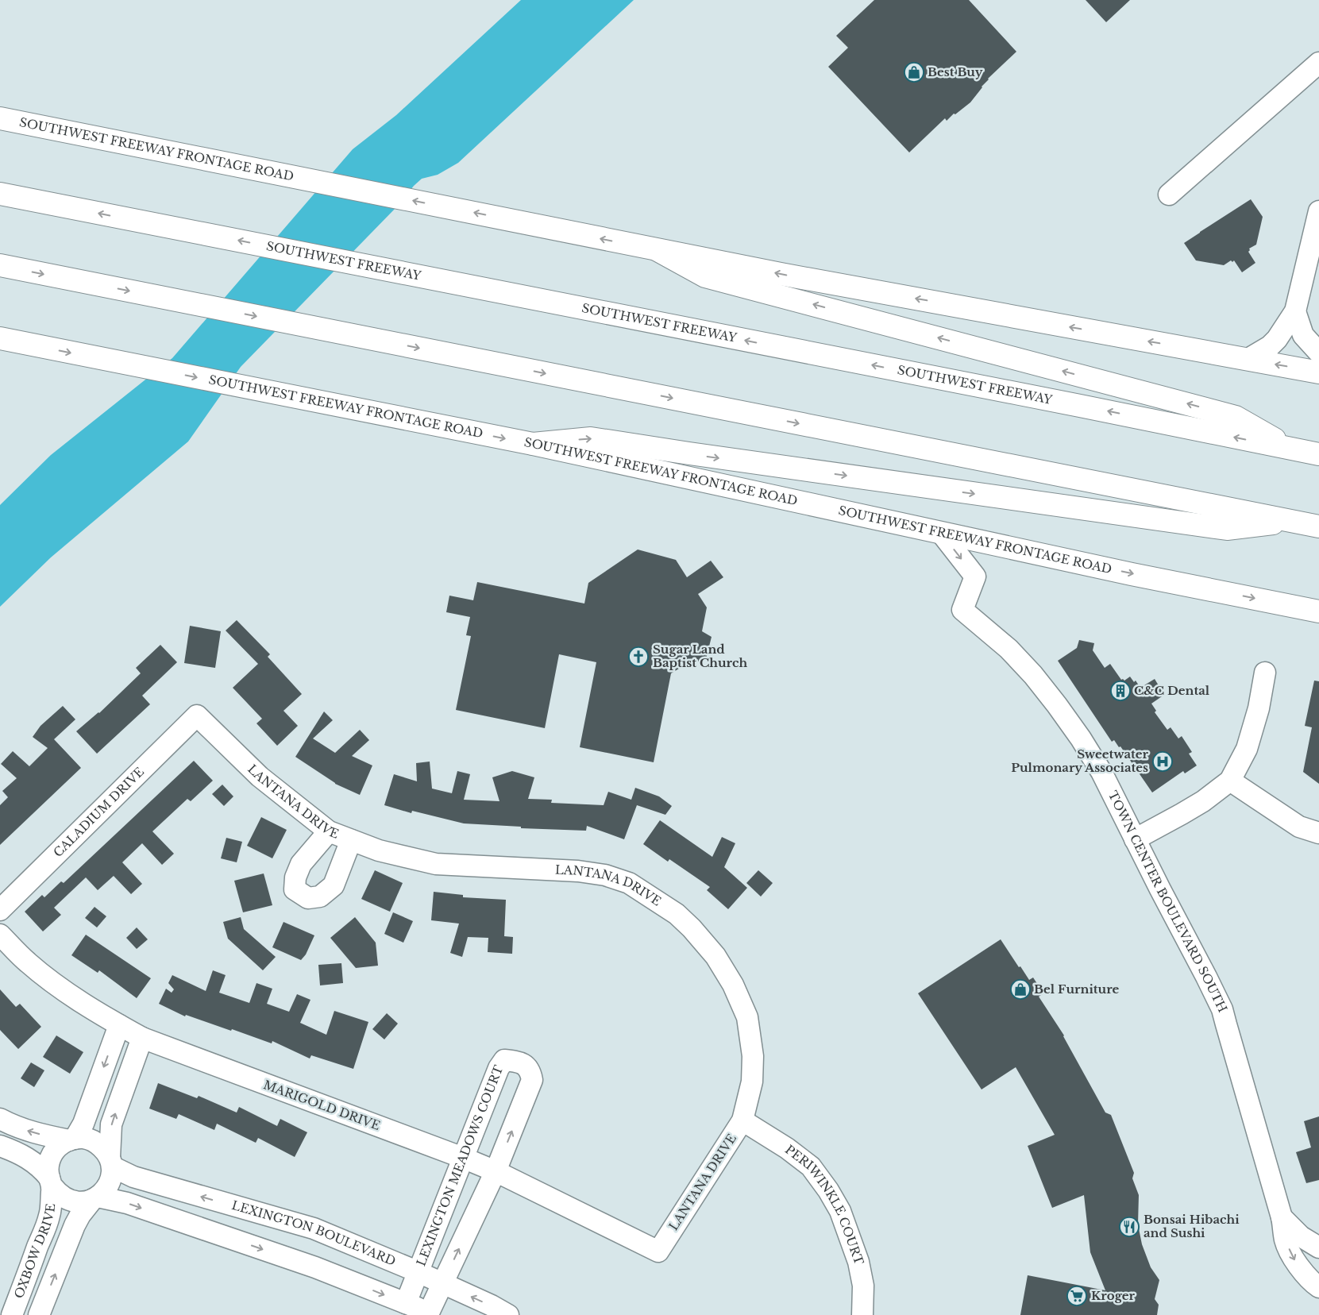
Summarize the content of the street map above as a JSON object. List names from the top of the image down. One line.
{"streets":{"main road":["SOUTHWEST FREEWAY FRONTAGE ROAD","SOUTHWEST FREEWAY"],"street":["LANTANA DRIVE","CALADIUM DRIVE","TOWN CENTER BOULEVARD SOUTH","MARIGOLD DRIVE","LEXINGTON MEADOWS COURT","PERIWINKLE COURT","LEXINGTON BOULEVARD","OXBOW DRIVE"]},"crossings":[["SOUTHWEST FREEWAY FRONTAGE ROAD","TOWN CENTER BOULEVARD SOUTH"],["LANTANA DRIVE","CALADIUM DRIVE"],["LANTANA DRIVE","MARIGOLD DRIVE"],["LANTANA DRIVE","PERIWINKLE COURT"],["MARIGOLD DRIVE","LEXINGTON MEADOWS COURT"],["LEXINGTON MEADOWS COURT","LEXINGTON BOULEVARD"],["LEXINGTON BOULEVARD","OXBOW DRIVE"]],"one_way":["TOWN CENTER BOULEVARD SOUTH"],"places":{"shop":["Best Buy","Bel Furniture"],"church":["Sugar Land Baptist Church"],"building":["C&C Dental"],"hospital":["Sweetwater Pulmonary Associates"],"restaurant":["Bonsai Hibachi and Sushi"],"supermarket":["Kroger"]}}
